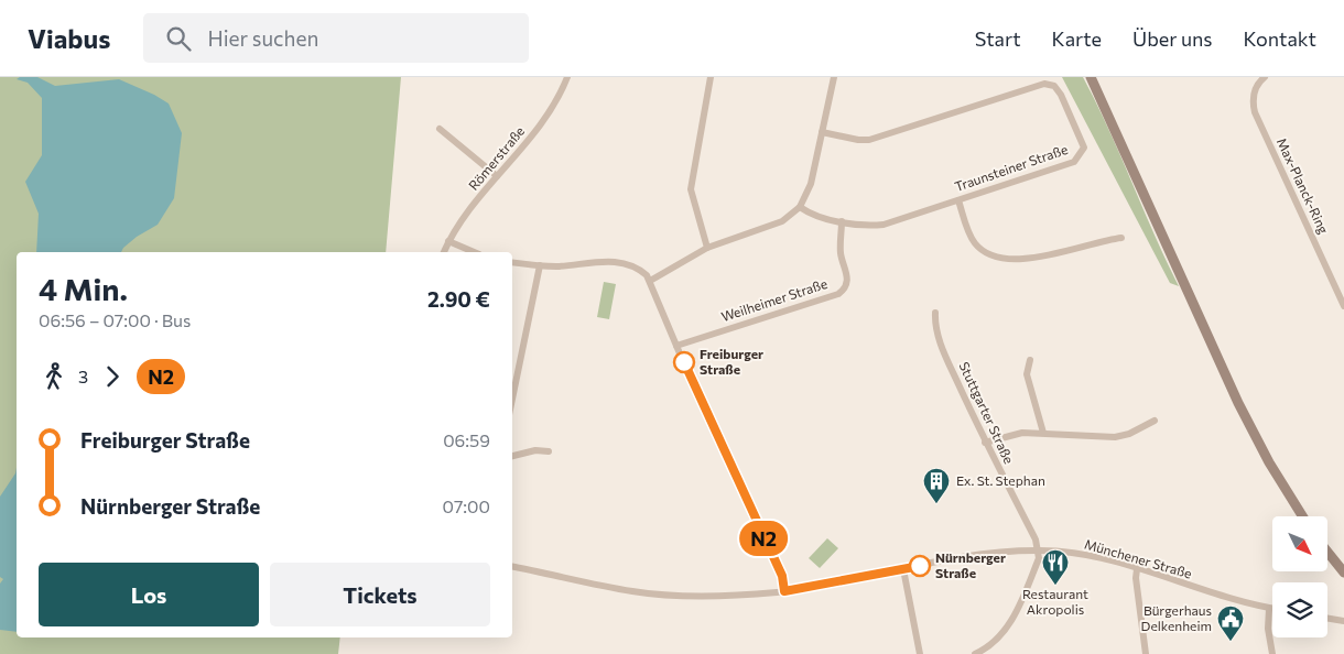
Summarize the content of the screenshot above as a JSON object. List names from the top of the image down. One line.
{"streets":{"street":["Römerstraße","Traunsteiner Straße","Max-Planck-Ring","Weilheimer Straße","Stuttgarter Straße","Münchener Straße"]},"crossings":[["Traunsteiner Straße","Weilheimer Straße"],["Stuttgarter Straße","Münchener Straße"]],"places":{"other":["Freiburger Straße","Nürnberger Straße"],"building":["Ex. St. Stephan"],"restaurant":["Restaurant Akropolis"],"public building":["Bürgerhaus Delkenheim"]},"lines":["bus line N2"],"north":"bottom right","page":{"header":"Viabus","search":"Hier suchen","nav":["Start","Karte","Über uns","Kontakt"],"on_map":"N2","heading":["4 Min.","06:56 – 07:00 · Bus","2.90 €"],"legs":["3","N2"],"list":[{"name":"Freiburger Straße","value":"06:59"},{"name":"Nürnberger Straße","value":"07:00"}],"buttons":["Los","Tickets"]}}
